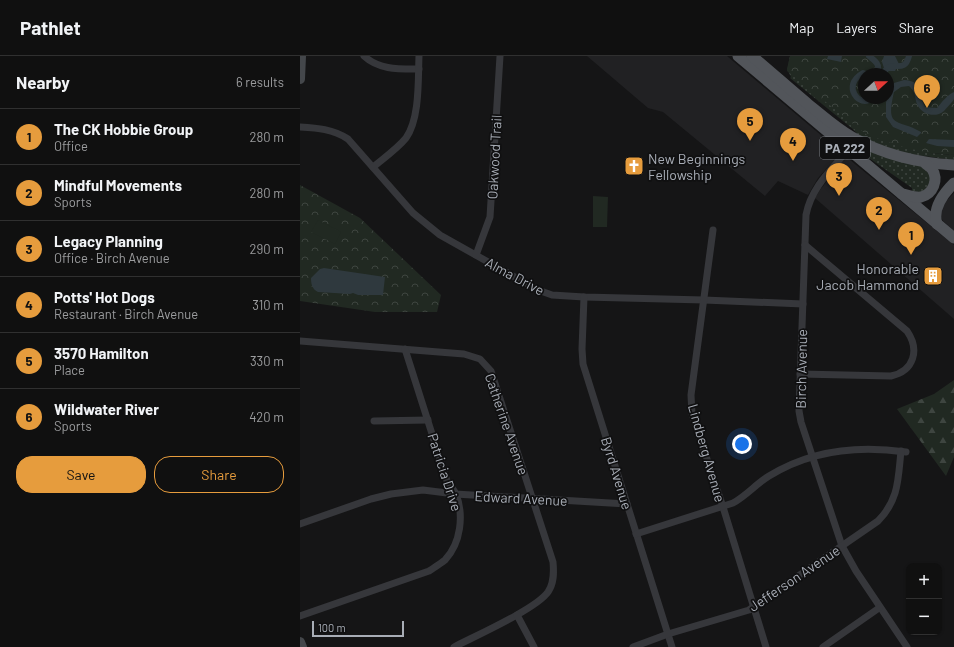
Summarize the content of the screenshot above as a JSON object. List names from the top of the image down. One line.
{"streets":{"main road":["PA 222"],"street":["Oakwood Trail","Alma Drive","Birch Avenue","Catherine Avenue","Lindberg Avenue","Patricia Drive","Byrd Avenue","Edward Avenue","Jefferson Avenue"]},"crossings":[["PA 222","Birch Avenue"],["Oakwood Trail","Alma Drive"],["Alma Drive","Birch Avenue"],["Alma Drive","Lindberg Avenue"],["Alma Drive","Byrd Avenue"],["Birch Avenue","Jefferson Avenue"],["Catherine Avenue","Patricia Drive"],["Catherine Avenue","Edward Avenue"],["Lindberg Avenue","Jefferson Avenue"],["Patricia Drive","Edward Avenue"],["Byrd Avenue","Edward Avenue"],["Byrd Avenue","Jefferson Avenue"]],"places":{"church":["New Beginnings Fellowship"],"building":["Honorable Jacob Hammond"]},"scale_bar":"100 m","north":"right","page":{"header":"Pathlet","nav":["Map","Layers","Share"],"heading":["Nearby","6 results"],"pins":["6","5","4","3","2","1"],"list":[{"mark":"1","name":"The CK Hobbie Group","note":"Office","value":"280 m"},{"mark":"2","name":"Mindful Movements","note":"Sports","value":"280 m"},{"mark":"3","name":"Legacy Planning","note":"Office · Birch Avenue","value":"290 m"},{"mark":"4","name":"Potts' Hot Dogs","note":"Restaurant · Birch Avenue","value":"310 m"},{"mark":"5","name":"3570 Hamilton","note":"Place","value":"330 m"},{"mark":"6","name":"Wildwater River","note":"Sports","value":"420 m"}],"buttons":["Save","Share"],"map_buttons":["+","−"],"scale":"100 m"}}
